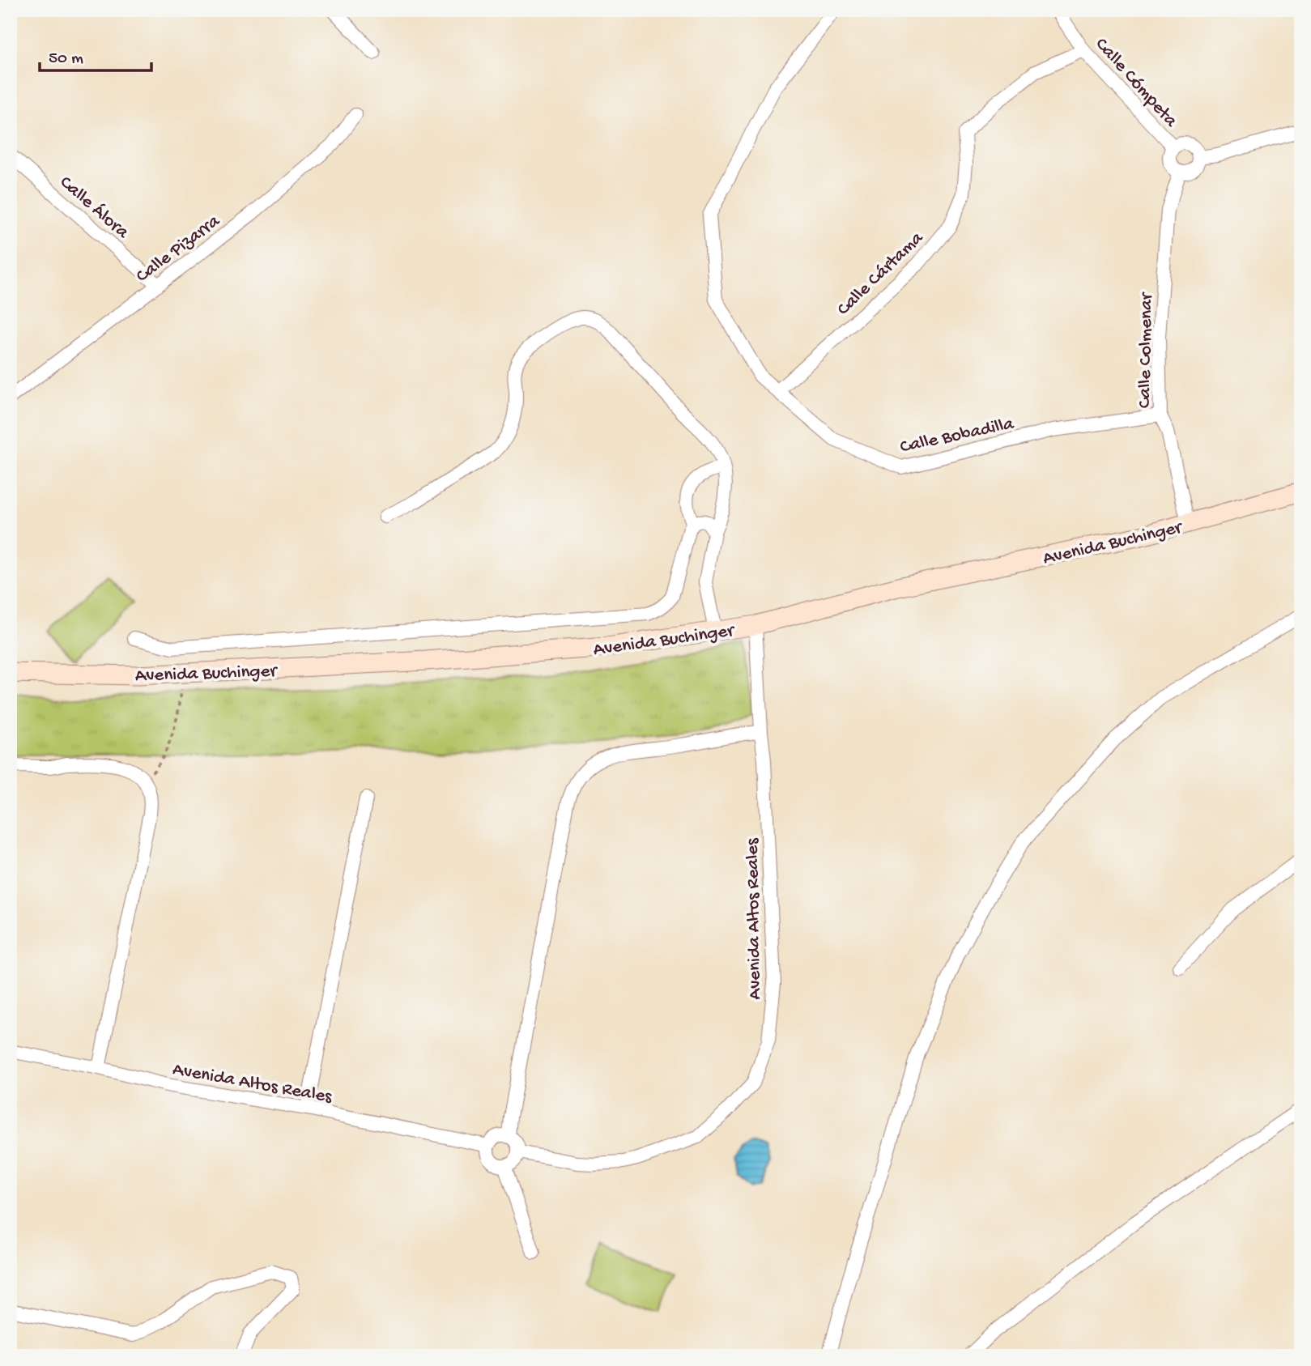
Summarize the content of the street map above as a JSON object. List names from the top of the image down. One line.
{"streets":{"street":["Calle Cómpeta","Calle Álora","Calle Pizarra","Calle Cártama","Calle Colmenar","Calle Bobadilla","Avenida Buchinger","Avenida Altos Reales"]},"crossings":[["Calle Cómpeta","Calle Cártama"],["Calle Cómpeta","Calle Colmenar"],["Calle Álora","Calle Pizarra"],["Calle Cártama","Calle Bobadilla"],["Calle Colmenar","Calle Bobadilla"],["Calle Colmenar","Avenida Buchinger"],["Avenida Buchinger","Avenida Altos Reales"]],"scale_bar":"50 m"}
